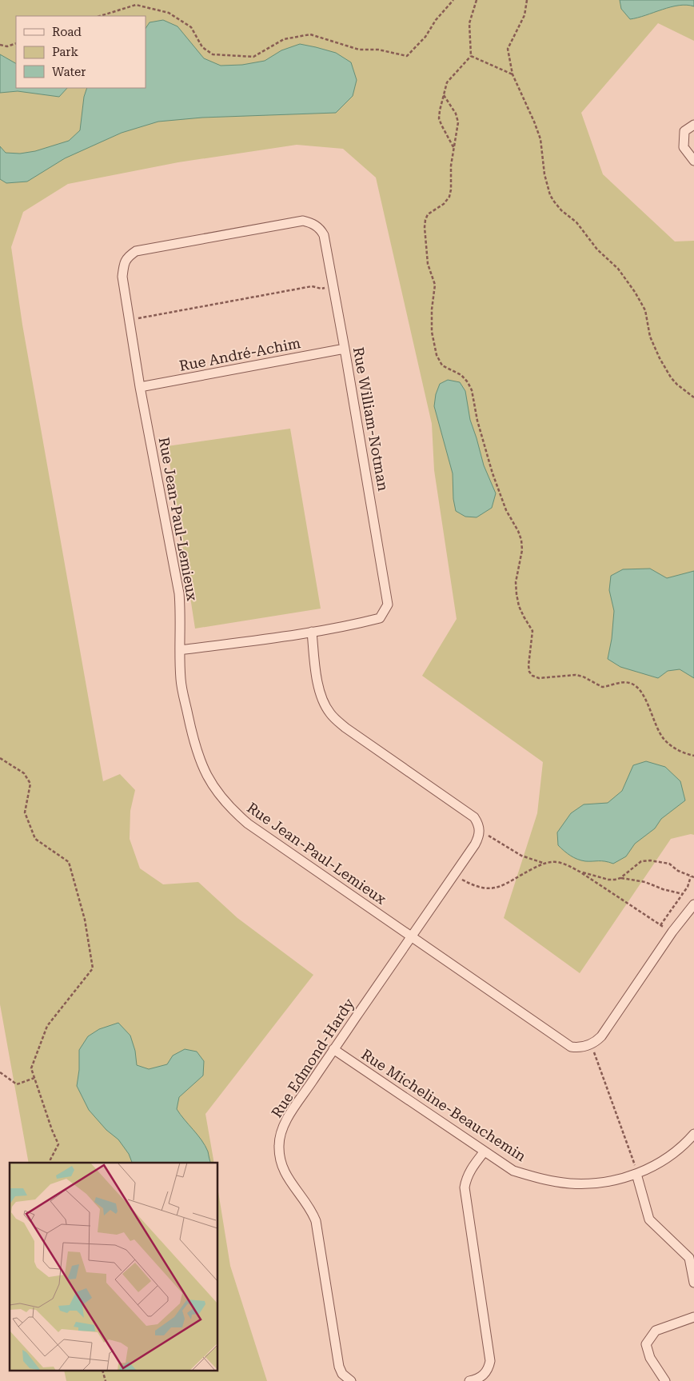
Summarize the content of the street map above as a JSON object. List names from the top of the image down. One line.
{"streets":{"street":["Rue André-Achim","Rue William-Notman","Rue Jean-Paul-Lemieux","Rue Edmond-Hardy","Rue Micheline-Beauchemin"]},"crossings":[["Rue André-Achim","Rue William-Notman"],["Rue André-Achim","Rue Jean-Paul-Lemieux"],["Rue William-Notman","Rue Jean-Paul-Lemieux"],["Rue Jean-Paul-Lemieux","Rue Edmond-Hardy"],["Rue Edmond-Hardy","Rue Micheline-Beauchemin"]],"legend":["Road","Park","Water"]}
